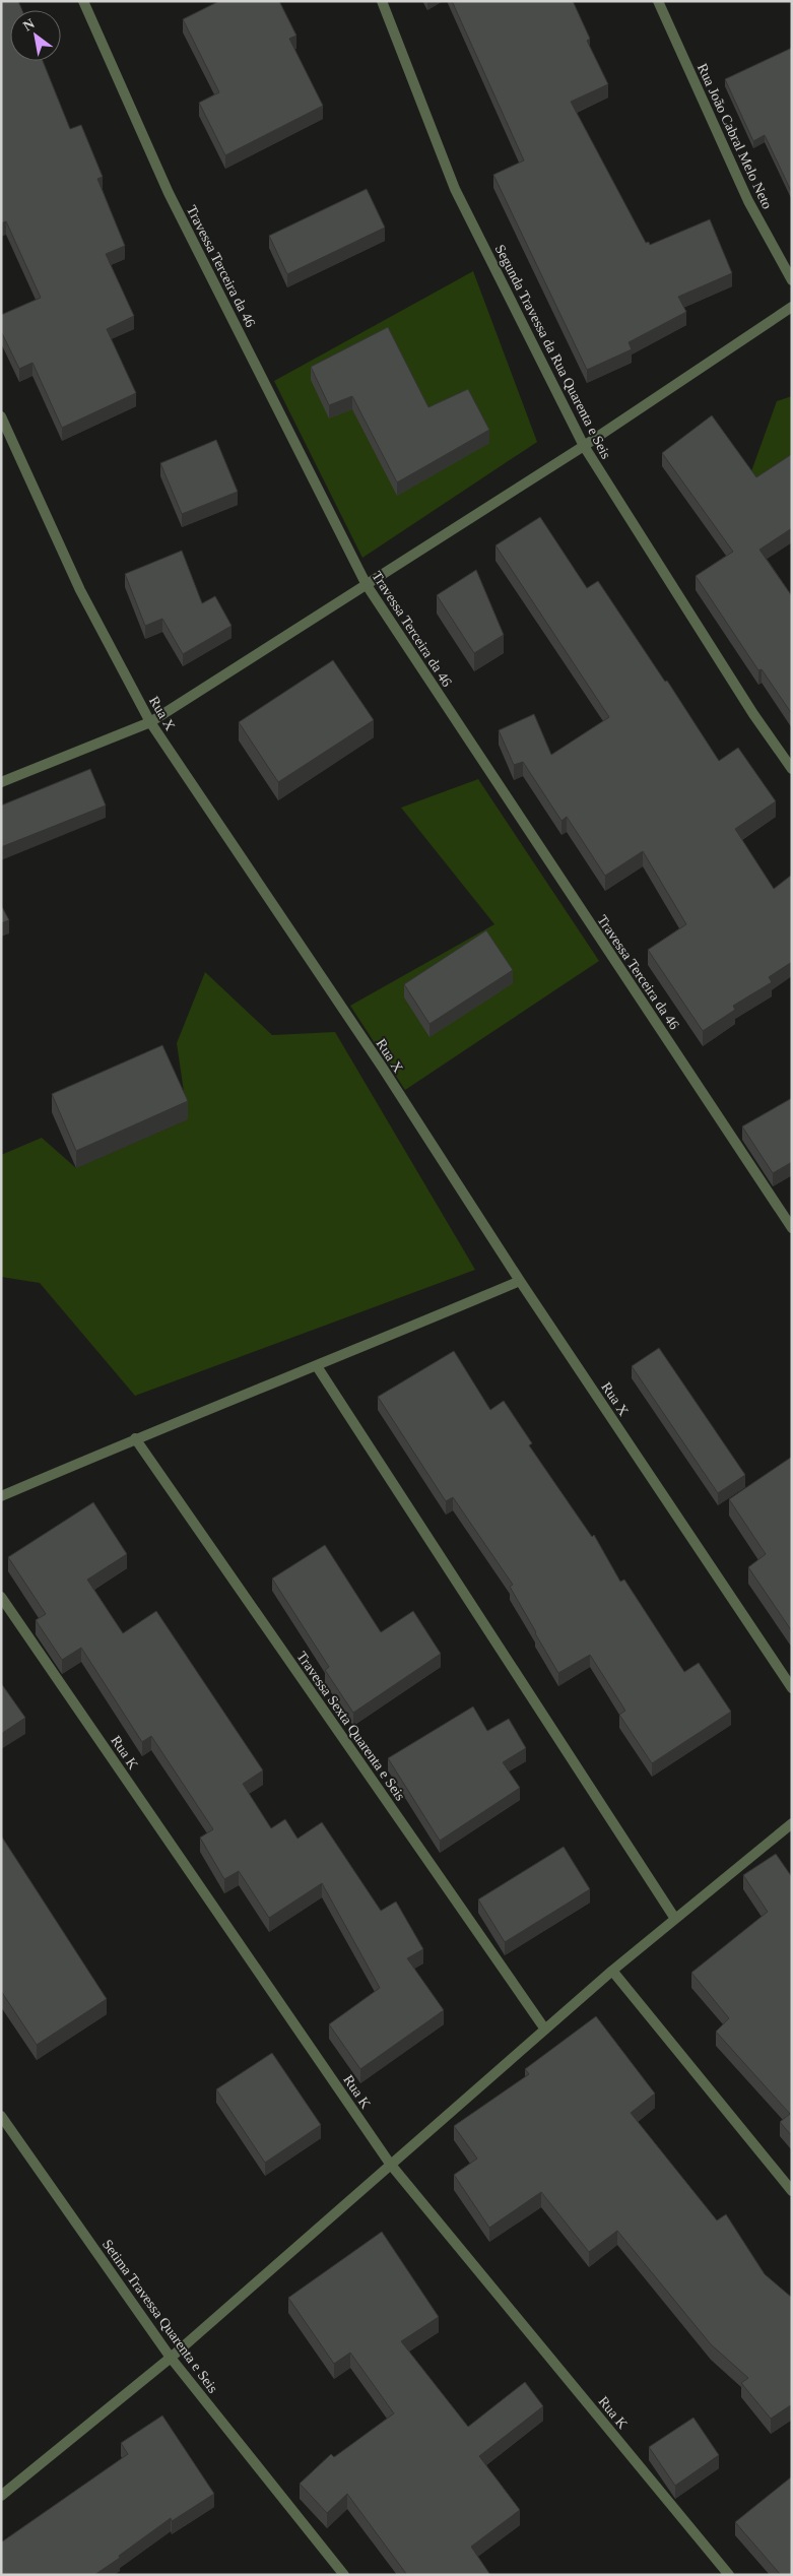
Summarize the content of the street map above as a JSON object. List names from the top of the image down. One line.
{"streets":{"street":["Rua João Cabral Melo Neto","Travessa Terceira da 46","Segunda Travessa da Rua Quarenta e Seis","Rua X","Travessa Sexta Quarenta e Seis","Rua K","Setima Travessa Quarenta e Seis"]},"north":"top left"}
